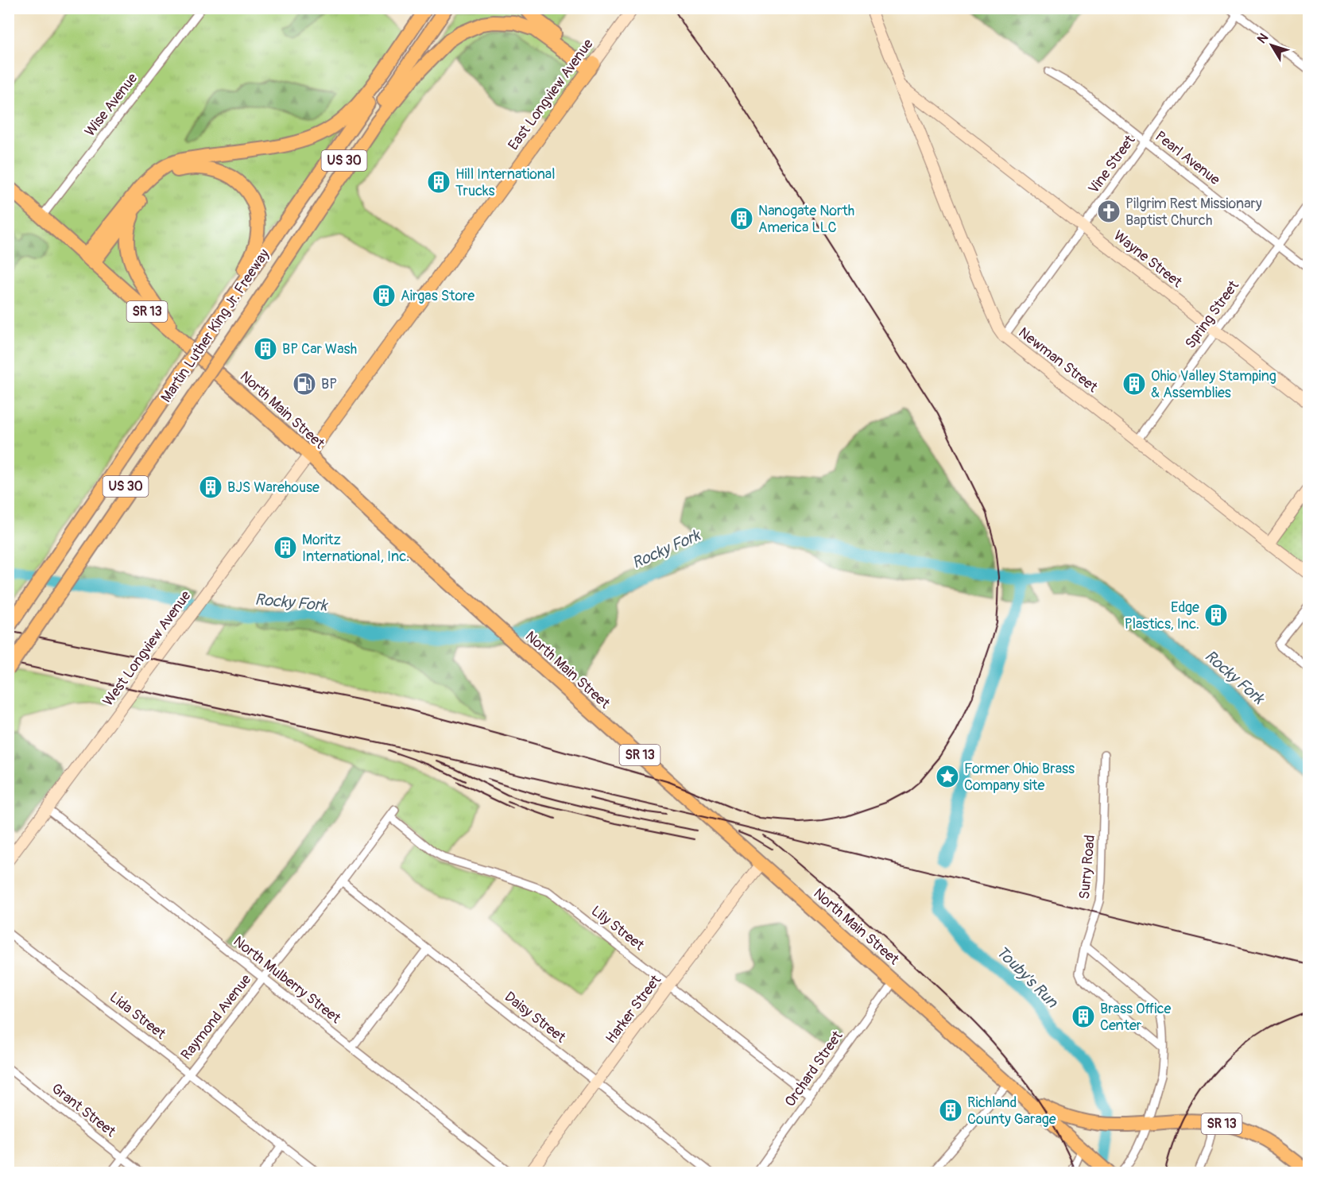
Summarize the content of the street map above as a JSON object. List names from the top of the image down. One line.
{"streets":{"highway":["US 30","SR 13","Martin Luther King Jr. Freeway","North Main Street"],"main road":["East Longview Avenue"],"street":["Wise Avenue","Pearl Avenue","Vine Street","Wayne Street","Spring Street","Newman Street","West Longview Avenue","Surry Road","Lily Street","North Mulberry Street","Harker Street","Lida Street","Raymond Avenue","Daisy Street","Orchard Street","Grant Street"]},"crossings":[["East Longview Avenue","North Main Street"],["East Longview Avenue","West Longview Avenue"],["Wise Avenue","North Main Street"],["Pearl Avenue","Vine Street"],["Pearl Avenue","Spring Street"],["Vine Street","Wayne Street"],["Vine Street","Newman Street"],["Wayne Street","Spring Street"],["Wayne Street","Newman Street"],["SR 13","North Main Street"],["Spring Street","Newman Street"],["North Main Street","West Longview Avenue"],["North Main Street","Harker Street"],["North Main Street","Orchard Street"],["West Longview Avenue","North Mulberry Street"],["Lily Street","Harker Street"],["Lily Street","Raymond Avenue"],["Lily Street","Orchard Street"],["North Mulberry Street","Raymond Avenue"],["Harker Street","Daisy Street"],["Lida Street","Raymond Avenue"],["Raymond Avenue","Daisy Street"],["Raymond Avenue","Grant Street"]],"water":["Rocky Fork","Touby's Run"],"places":{"building":["Hill International Trucks","Nanogate North America LLC","Airgas Store","BP Car Wash","Ohio Valley Stamping & Assemblies","BJS Warehouse","Moritz International, Inc.","Edge Plastics, Inc.","Brass Office Center","Richland County Garage"],"church":["Pilgrim Rest Missionary Baptist Church"],"fuel station":["BP"],"place":["Former Ohio Brass Company site"]},"north":"top left"}
